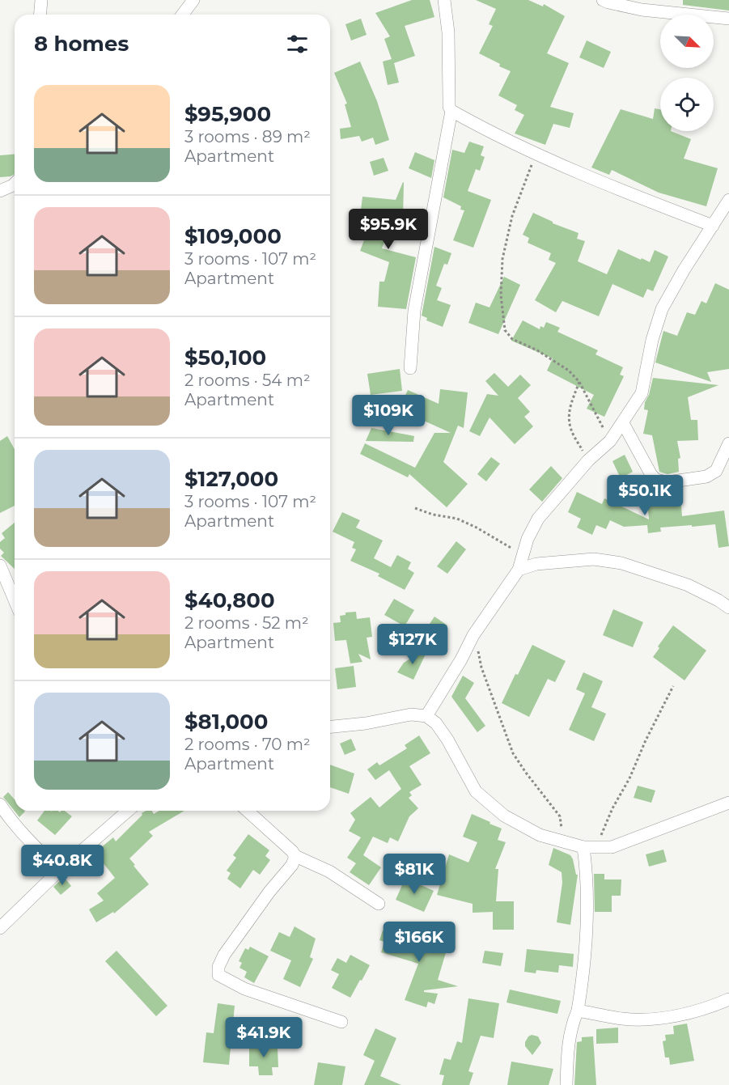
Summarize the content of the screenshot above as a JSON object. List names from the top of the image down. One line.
{"north":"bottom right","page":{"heading":"8 homes","list":[{"name":"$95,900","note":"3 rooms · 89 m² · Apartment"},{"name":"$109,000","note":"3 rooms · 107 m² · Apartment"},{"name":"$50,100","note":"2 rooms · 54 m² · Apartment"},{"name":"$127,000","note":"3 rooms · 107 m² · Apartment"},{"name":"$40,800","note":"2 rooms · 52 m² · Apartment"},{"name":"$81,000","note":"2 rooms · 70 m² · Apartment"}],"price":["$95.9K","$109K","$50.1K","$127K","$40.8K","$81K","$166K","$41.9K"]}}
